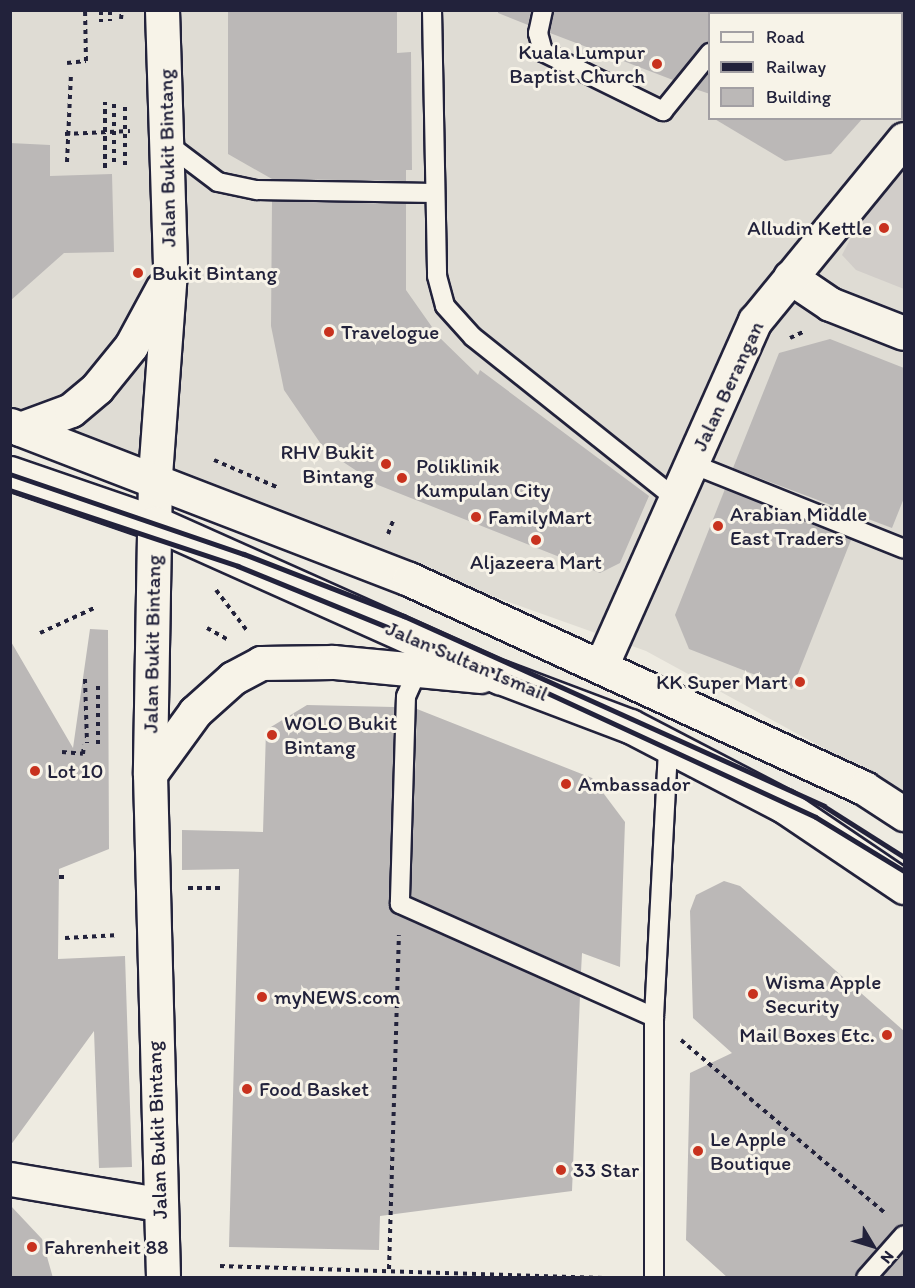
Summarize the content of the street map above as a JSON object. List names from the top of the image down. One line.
{"streets":{"main road":["Jalan Bukit Bintang","Jalan Berangan","Jalan Sultan Ismail"]},"crossings":[["Jalan Bukit Bintang","Jalan Sultan Ismail"]],"places":["Kuala Lumpur Baptist Church","Alludin Kettle","Bukit Bintang","Travelogue","RHV Bukit Bintang","Poliklinik Kumpulan City","FamilyMart","Arabian Middle East Traders","Aljazeera Mart","KK Super Mart","WOLO Bukit Bintang","Lot 10","Ambassador","Wisma Apple Security","myNEWS.com","Mail Boxes Etc.","Food Basket","Le Apple Boutique","33 Star","Fahrenheit 88"],"legend":["Road","Railway","Building"],"north":"bottom right"}
